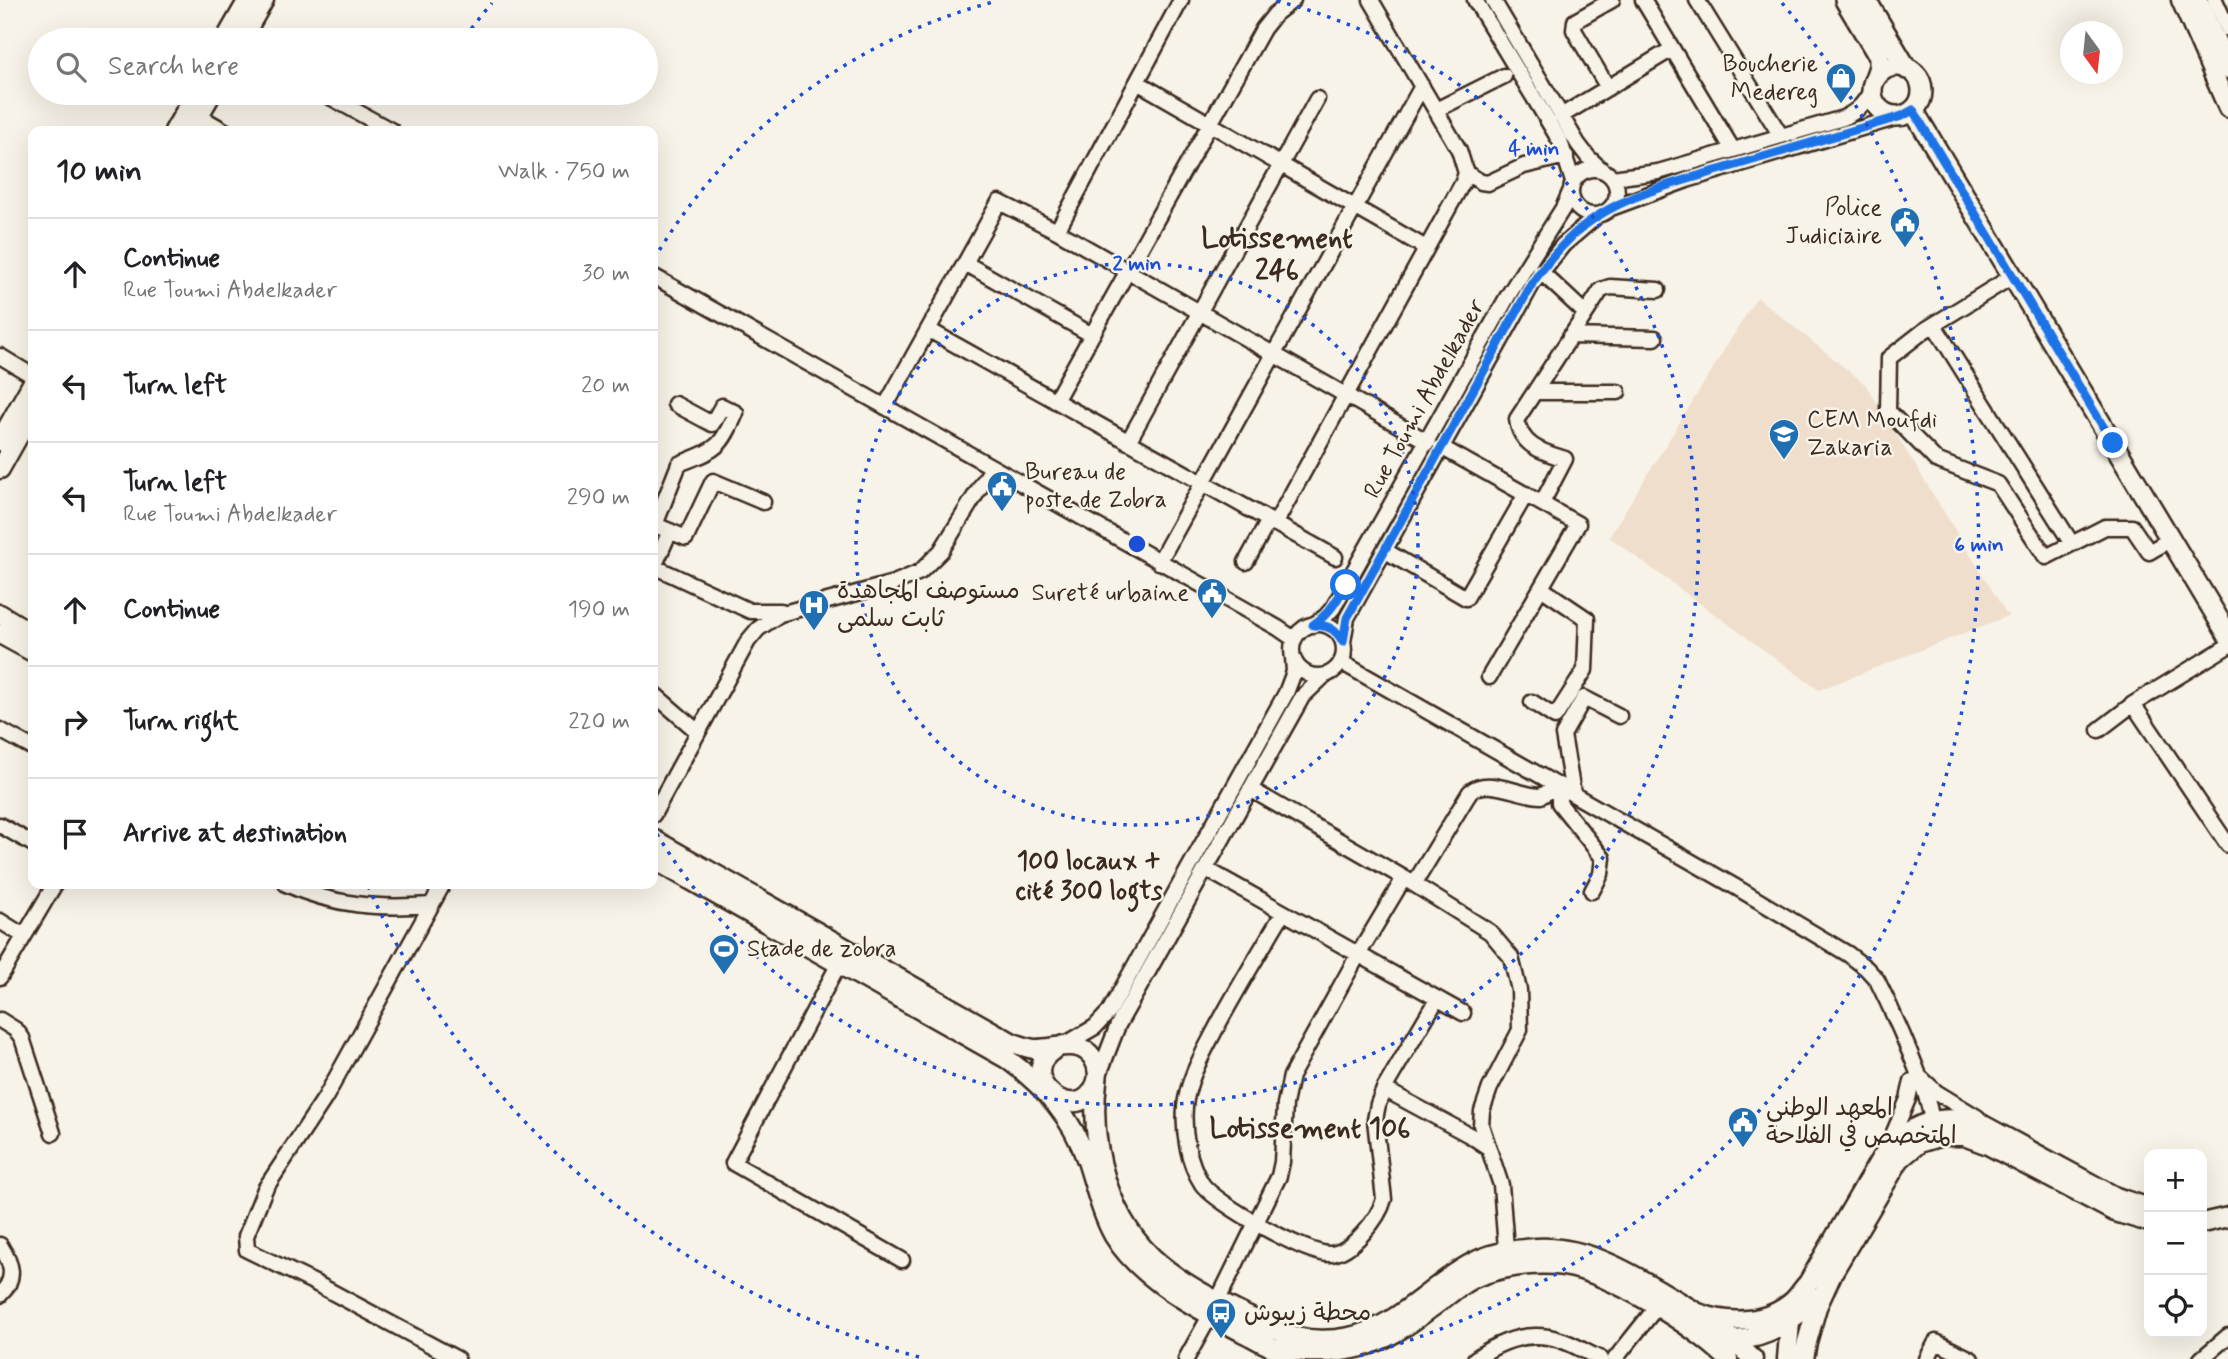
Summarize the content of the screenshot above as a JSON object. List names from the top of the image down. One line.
{"streets":{"street":["Rue Toumi Abdelkader"]},"districts":["Lotissement 246","100 locaux + cité 300 logts","Lotissement 106"],"places":{"shop":["Boucherie Medereg"],"public building":["Police Judiciaire","Bureau de poste de Zobra","Sureté urbaine","المعهد الوطني المتخصص في الفلاحة"],"school or university":["CEM Moufdi Zakaria"],"hospital":["مستوصف المجاهدة ثابت سلمى"],"sports":["Stade de zobra"],"bus stop":["محطة زيبوش"]},"north":"bottom","page":{"search":"Search here","heading":["10 min","Walk · 750 m"],"list":[["Continue","Rue Toumi Abdelkader","30 m"],["Turn left","20 m"],["Turn left","Rue Toumi Abdelkader","290 m"],["Continue","190 m"],["Turn right","220 m"],"Arrive at destination"],"map_buttons":["+","−"]},"rings":["4 min","2 min","6 min"]}
